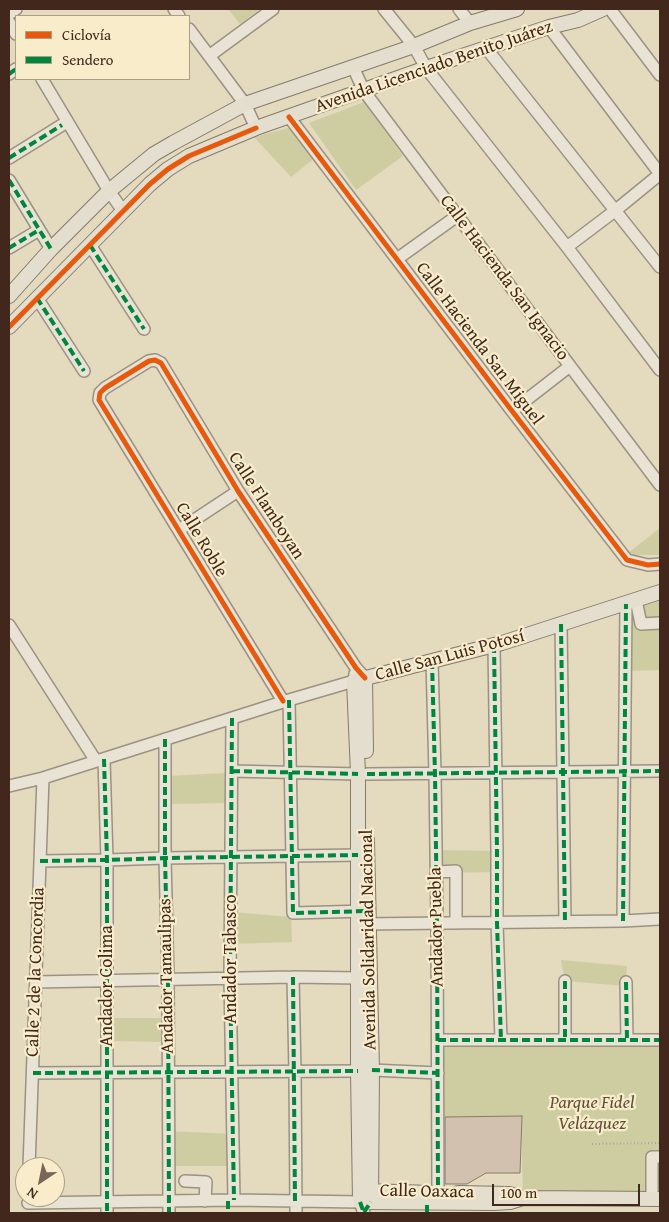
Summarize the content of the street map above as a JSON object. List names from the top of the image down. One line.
{"streets":{"main road":["Avenida Licenciado Benito Juárez","Calle San Luis Potosí","Avenida Solidaridad Nacional","Calle Oaxaca"],"street":["Calle Hacienda San Ignacio","Calle Hacienda San Miguel","Calle Flamboyan","Calle Roble","Andador Puebla","Andador Tabasco","Calle 2 de la Concordia","Andador Tamaulipas","Andador Colima"]},"crossings":[["Avenida Licenciado Benito Juárez","Calle Hacienda San Ignacio"],["Avenida Licenciado Benito Juárez","Calle Hacienda San Miguel"],["Calle Flamboyan","Calle Roble"],["Calle Flamboyan","Calle San Luis Potosí"],["Calle Flamboyan","Avenida Solidaridad Nacional"],["Calle Roble","Calle San Luis Potosí"],["Calle San Luis Potosí","Andador Puebla"],["Calle San Luis Potosí","Avenida Solidaridad Nacional"],["Calle San Luis Potosí","Andador Tabasco"],["Calle San Luis Potosí","Calle 2 de la Concordia"],["Calle San Luis Potosí","Andador Tamaulipas"],["Calle San Luis Potosí","Andador Colima"],["Andador Puebla","Calle Oaxaca"],["Avenida Solidaridad Nacional","Calle Oaxaca"],["Andador Tabasco","Calle Oaxaca"],["Andador Tamaulipas","Calle Oaxaca"],["Andador Colima","Calle Oaxaca"]],"parks":["Parque Fidel Velázquez"],"legend":["Ciclovía","Sendero"],"scale_bar":"100 m","north":"bottom left"}
